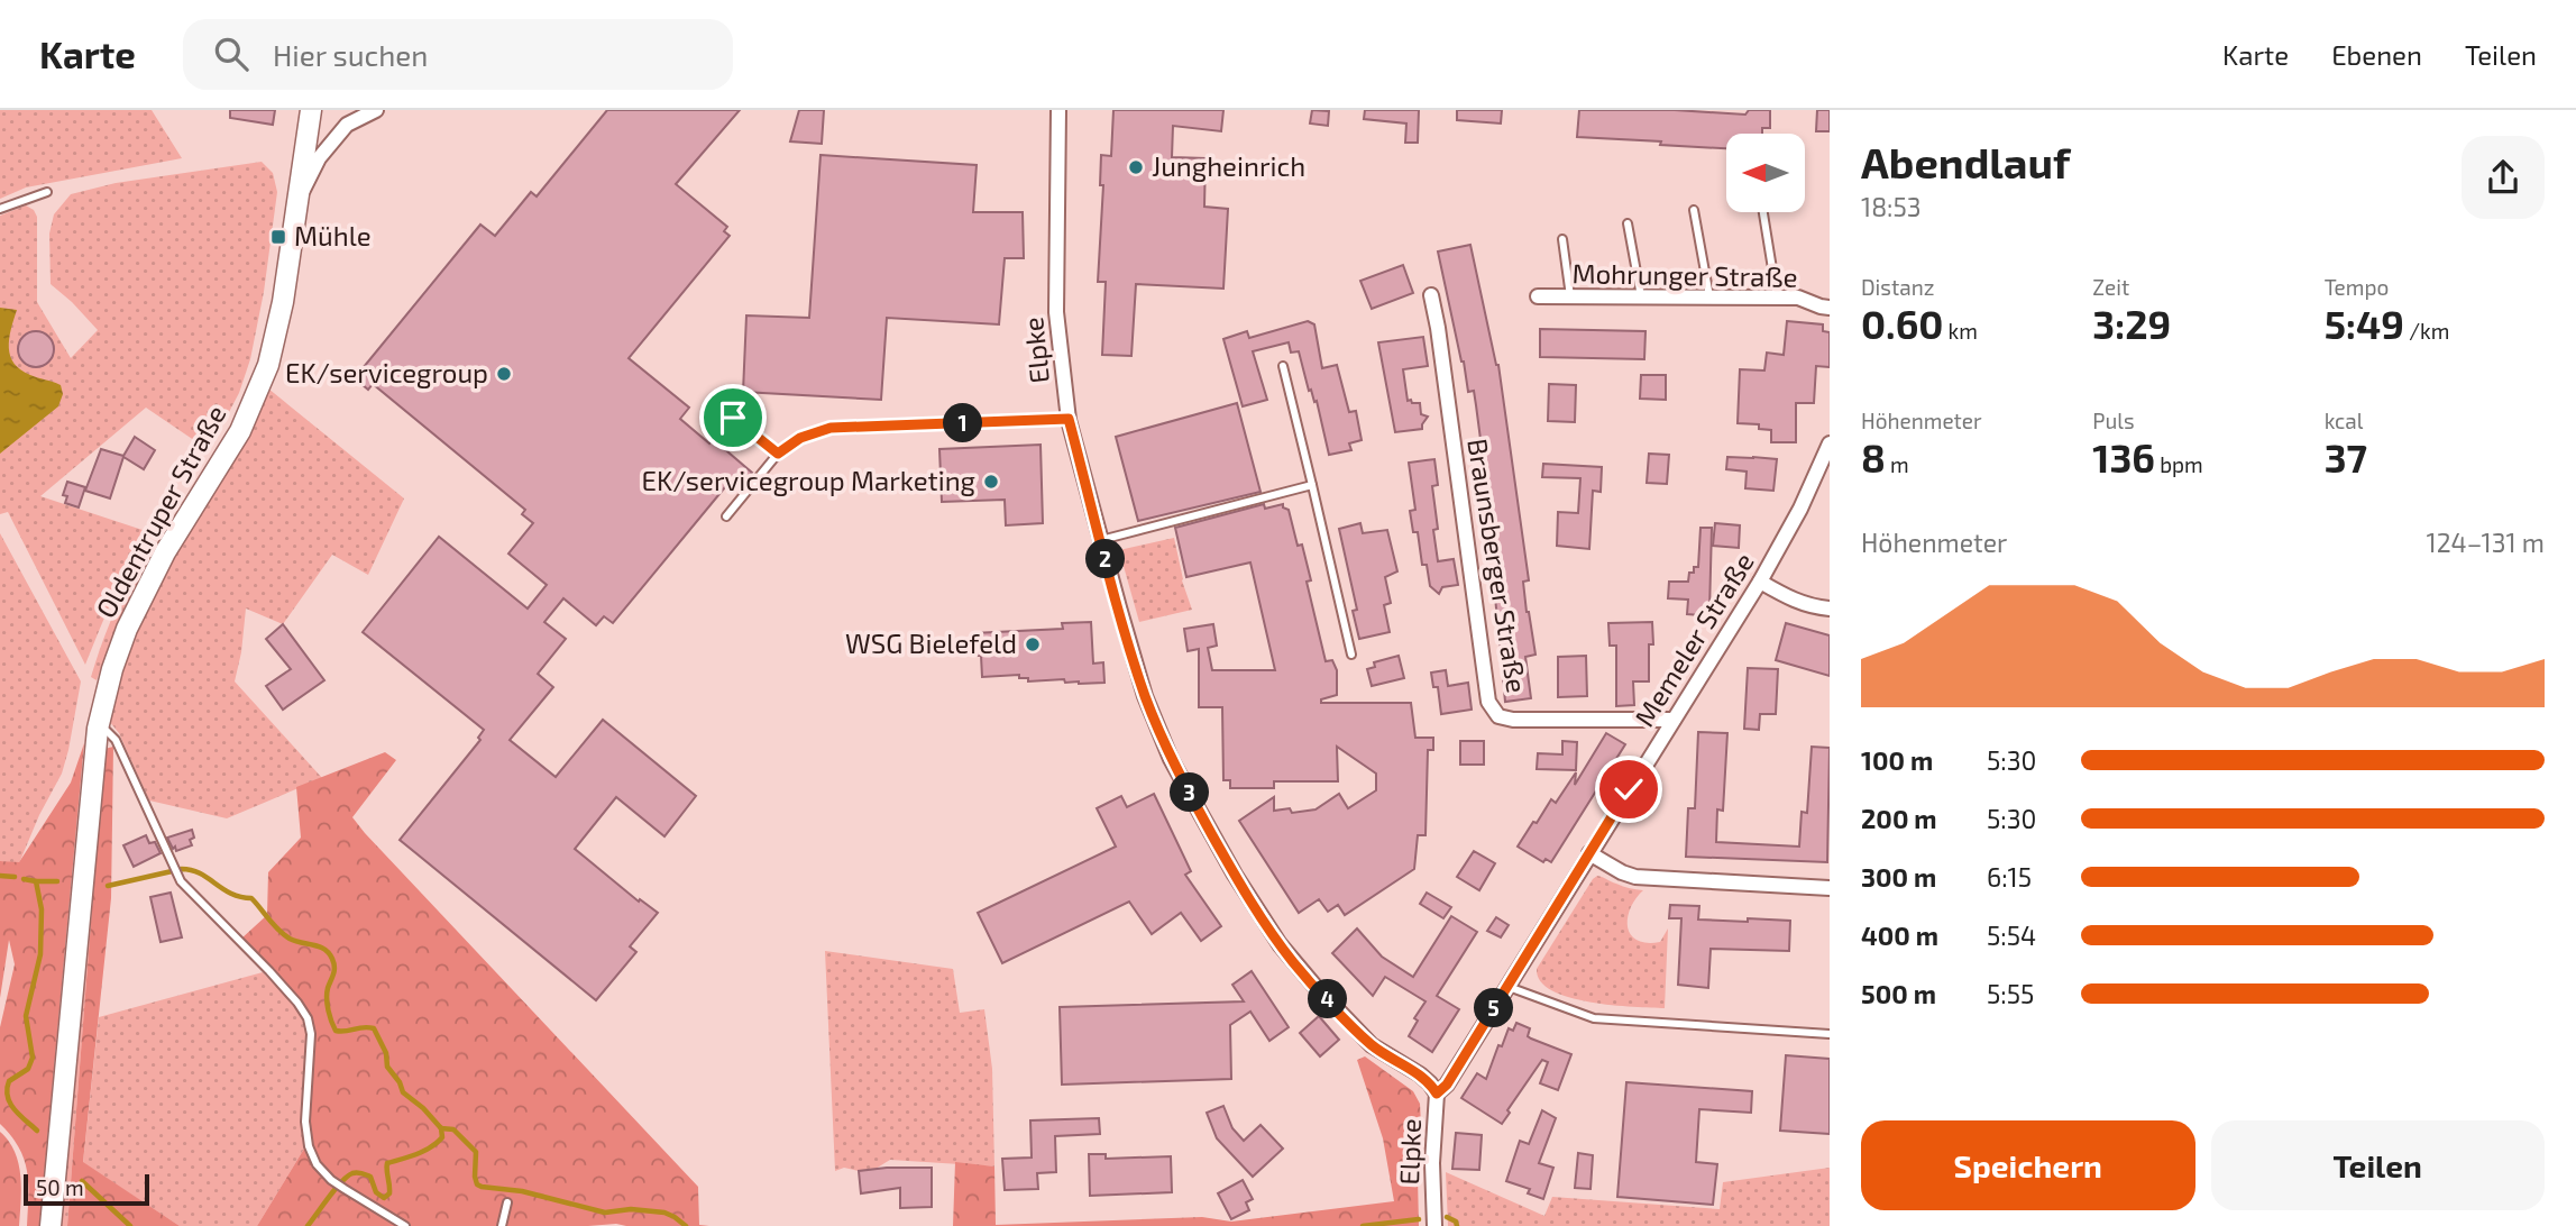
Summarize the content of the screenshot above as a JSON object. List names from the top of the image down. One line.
{"streets":{"street":["Mohrunger Straße","Elpke","Oldentruper Straße","Braunsberger Straße","Memeler Straße"]},"crossings":[["Elpke","Memeler Straße"],["Braunsberger Straße","Memeler Straße"]],"places":{"other":["Jungheinrich","EK/servicegroup","EK/servicegroup Marketing","WSG Bielefeld"],"transit":["Mühle"]},"scale_bar":"50 m","north":"left","page":{"header":"Karte","search":"Hier suchen","nav":["Karte","Ebenen","Teilen"],"heading":["Abendlauf","18:53"],"stats":[["Distanz","0.60 km"],["Zeit","3:29"],["Tempo","5:49 /km"],["Höhenmeter","8 m"],["Puls","136 bpm"],["kcal","37"]],"pins":["1","2","3","4","5"],"chart":["Höhenmeter","124–131 m"],"list":[{"name":"100 m","note":"5:30"},{"name":"200 m","note":"5:30"},{"name":"300 m","note":"6:15"},{"name":"400 m","note":"5:54"},{"name":"500 m","note":"5:55"}],"buttons":["Speichern","Teilen"],"scale":"50 m"}}
